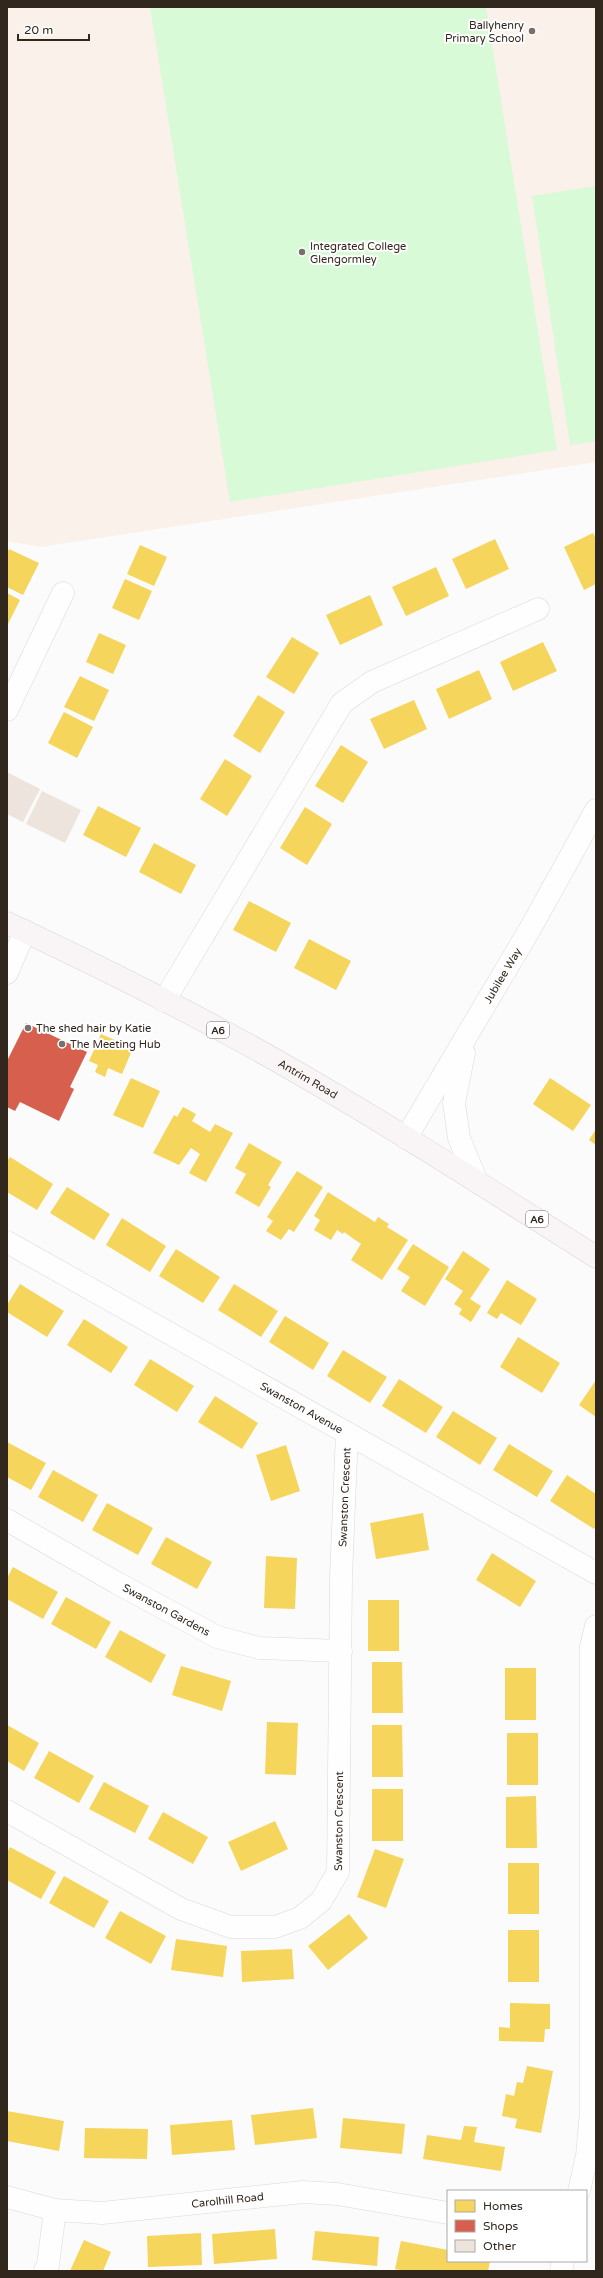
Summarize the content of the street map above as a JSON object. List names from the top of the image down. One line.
{"streets":{"main road":["A6","Antrim Road"],"street":["Jubilee Way","Swanston Avenue","Swanston Crescent","Swanston Gardens","Carolhill Road"]},"crossings":[["Jubilee Way","Antrim Road"],["Swanston Avenue","Swanston Crescent"],["Swanston Crescent","Swanston Gardens"]],"places":["Ballyhenry Primary School","Integrated College Glengormley","The shed hair by Katie","The Meeting Hub"],"legend":["Homes","Shops","Other"],"scale_bar":"20 m"}
